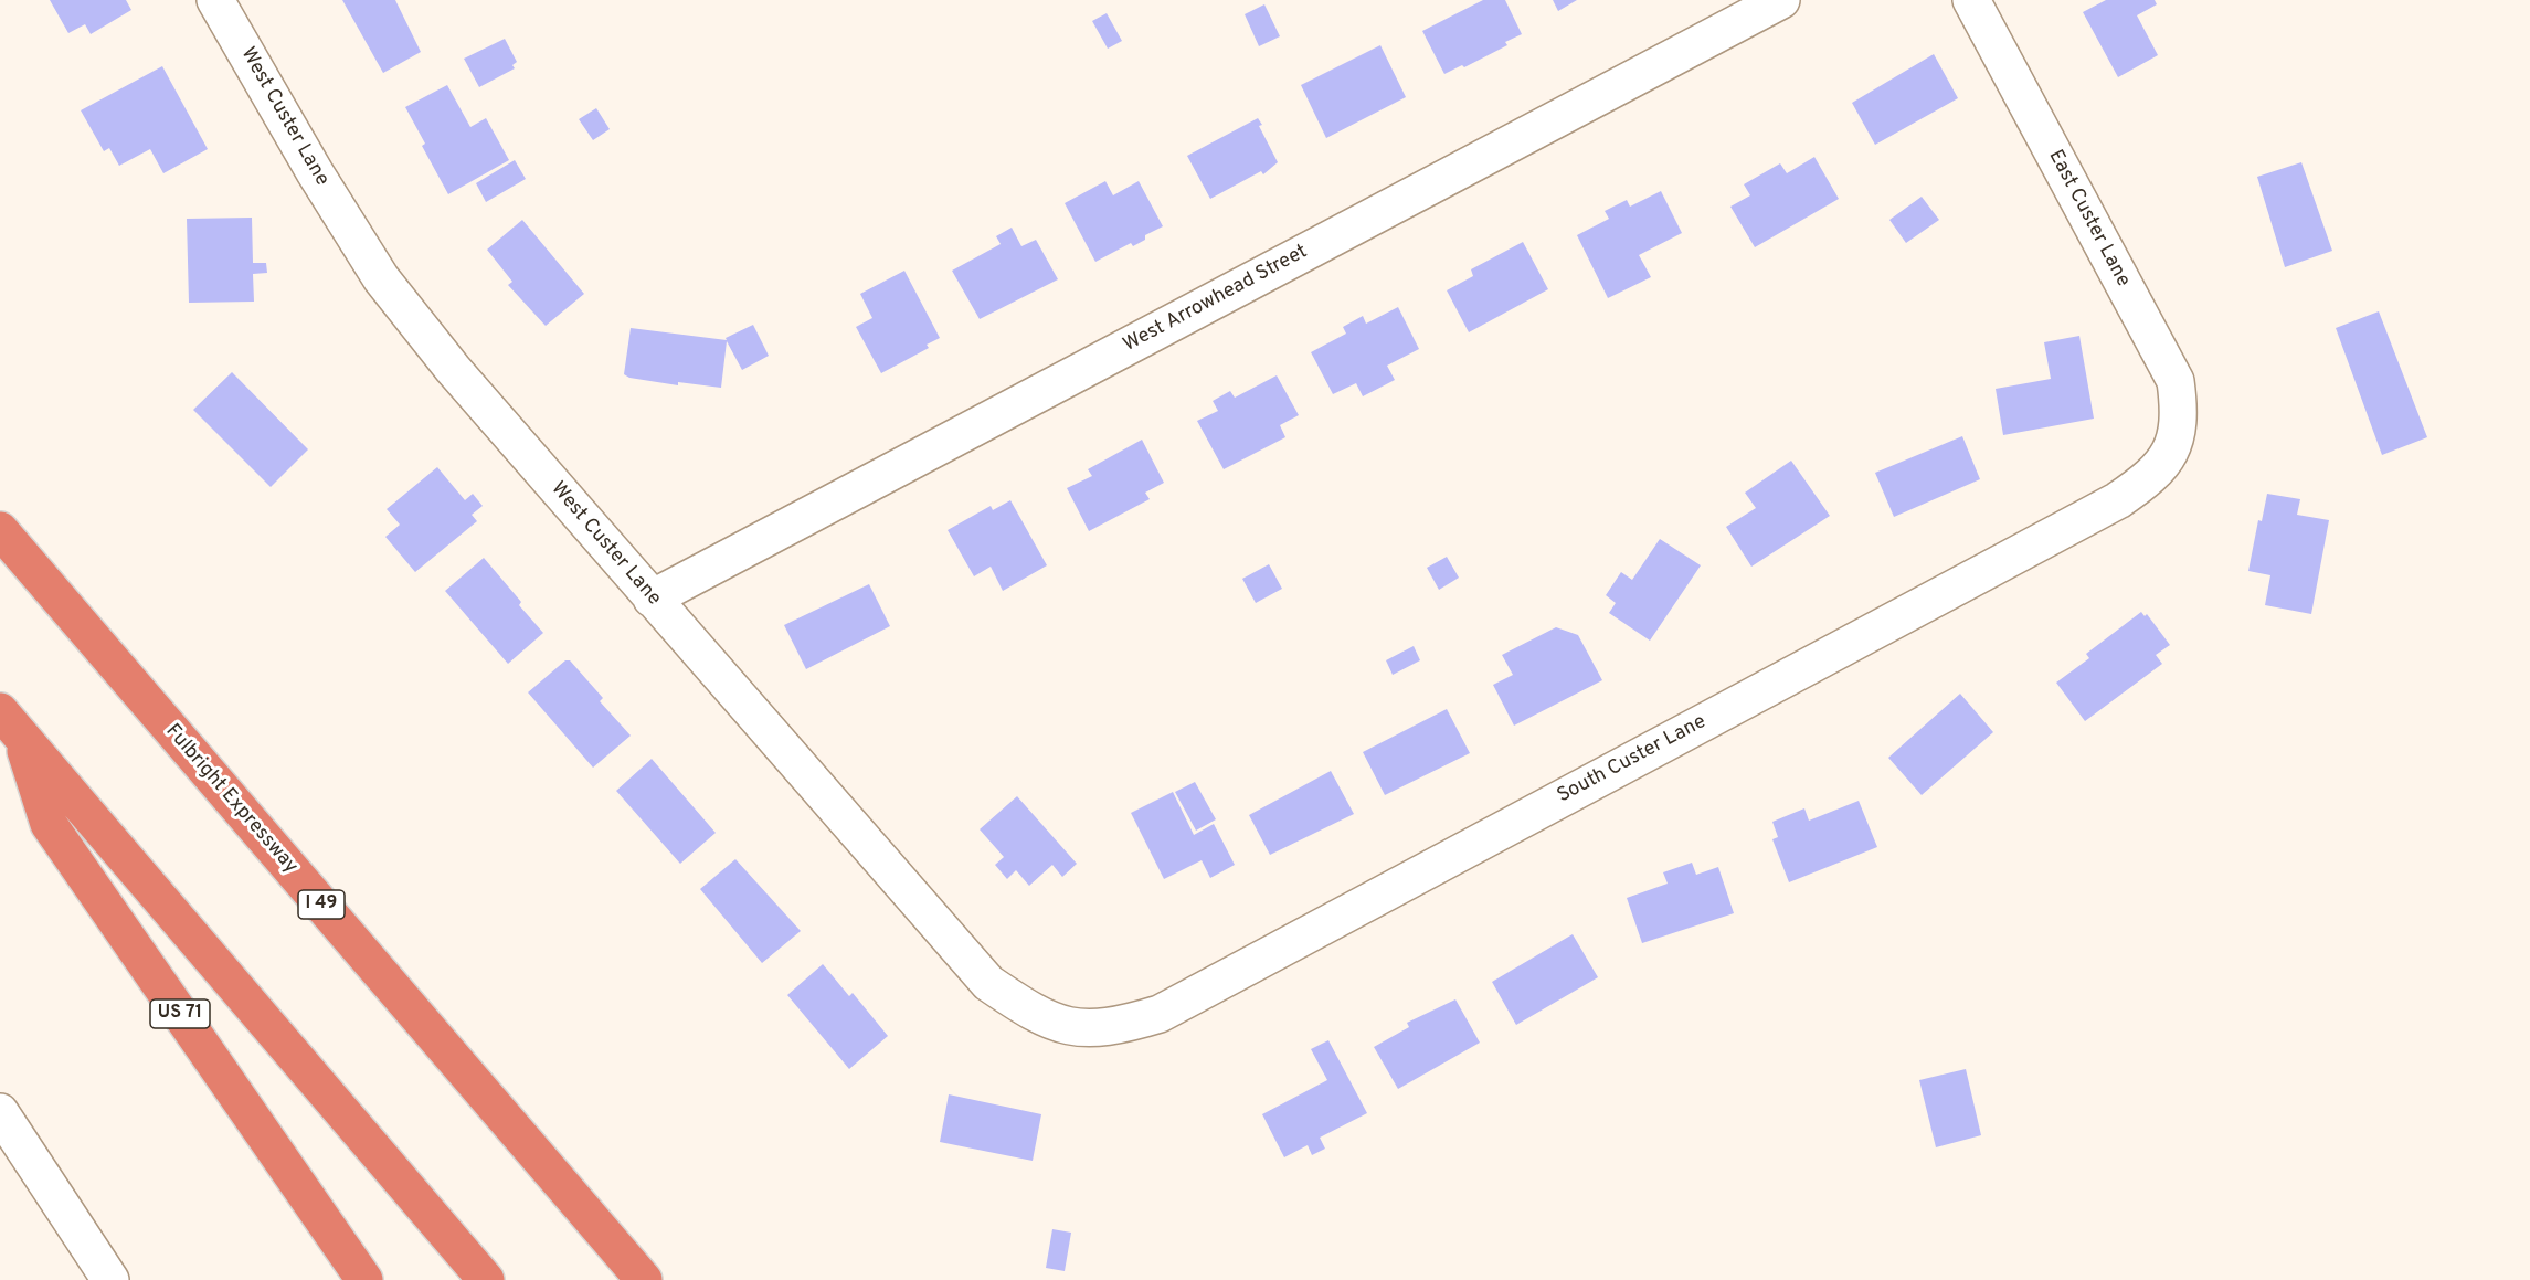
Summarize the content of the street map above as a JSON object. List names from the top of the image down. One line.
{"streets":{"highway":["Fulbright Expressway","I 49","US 71"],"street":["West Custer Lane","East Custer Lane","West Arrowhead Street","South Custer Lane"]},"crossings":[["West Custer Lane","West Arrowhead Street"],["West Custer Lane","South Custer Lane"],["East Custer Lane","South Custer Lane"]]}
